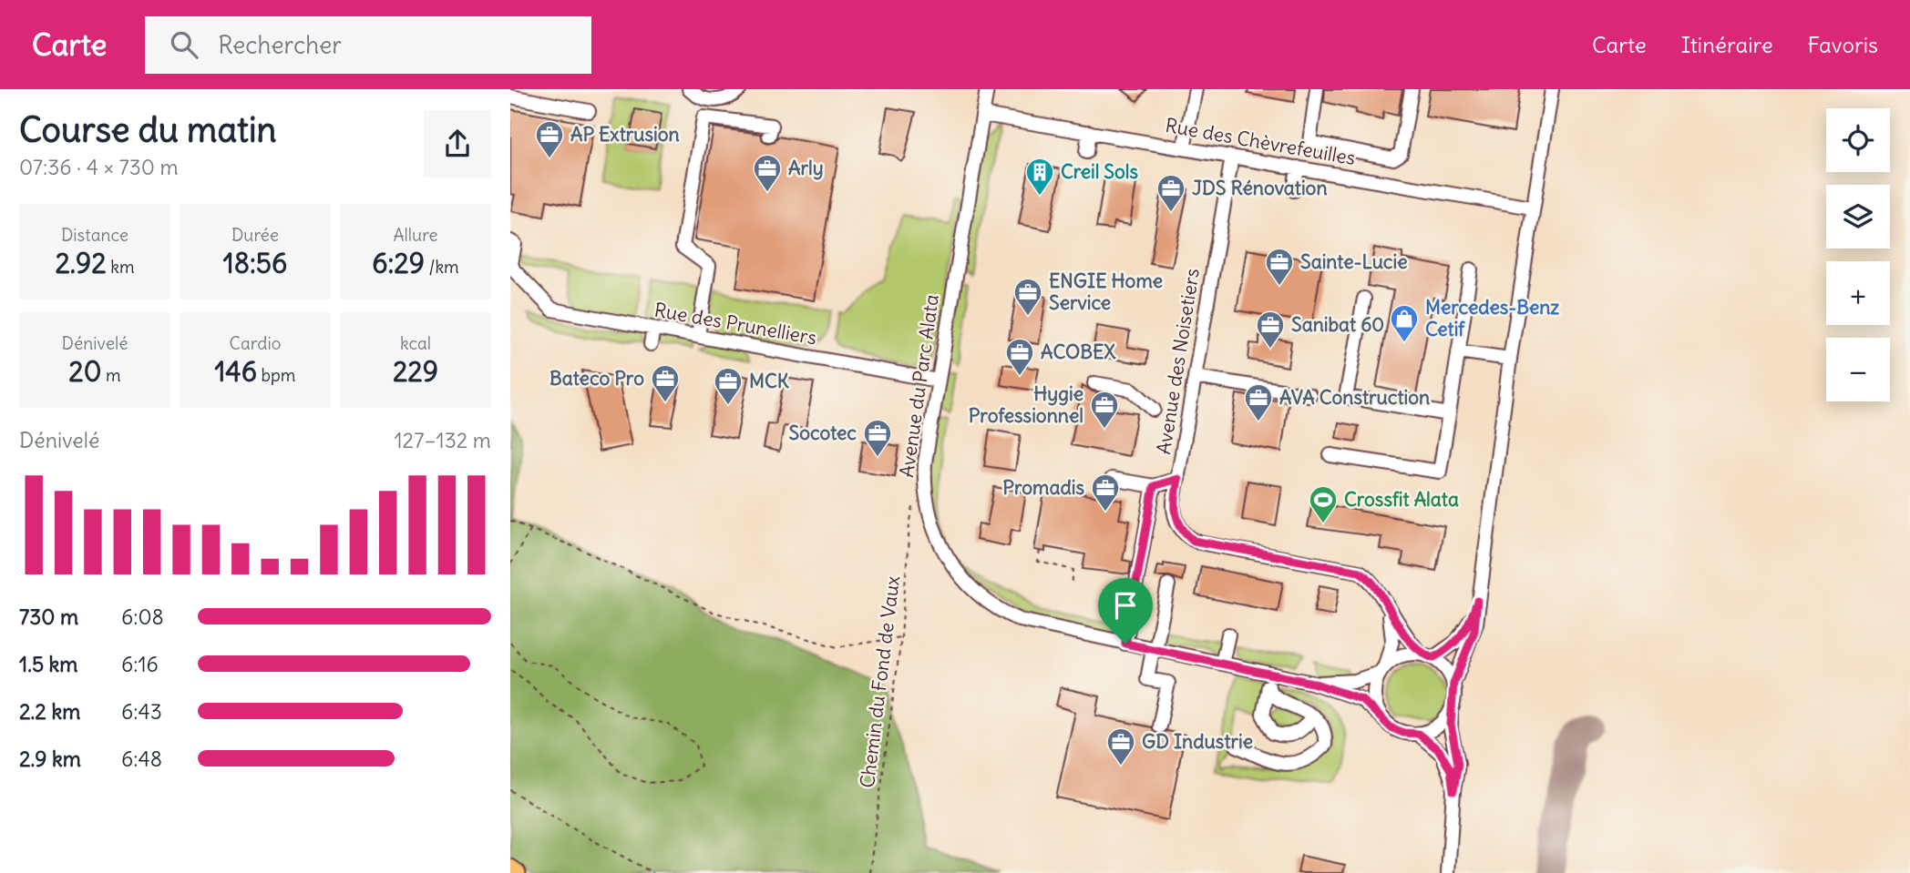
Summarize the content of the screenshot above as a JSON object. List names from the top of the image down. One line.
{"streets":{"street":["Rue des Chèvrefeuilles","Rue des Prunelliers","Avenue des Noisetiers","Avenue du Parc Alata"],"path":["Chemin du Fond de Vaux"]},"crossings":[["Rue des Chèvrefeuilles","Avenue des Noisetiers"],["Rue des Chèvrefeuilles","Avenue du Parc Alata"],["Rue des Prunelliers","Avenue du Parc Alata"],["Avenue des Noisetiers","Avenue du Parc Alata"],["Avenue du Parc Alata","Chemin du Fond de Vaux"]],"places":{"office":["AP Extrusion","Arly","JDS Rénovation","Sainte-Lucie","ENGIE Home Service","Sanibat 60","ACOBEX","Bateco Pro","MCK","AVA Construction","Hygie Professionnel","Socotec","Promadis","GD Industrie"],"building":["Creil Sols"],"shop":["Mercedes-Benz Cetif"],"sports":["Crossfit Alata"]},"page":{"header":"Carte","search":"Rechercher","nav":["Carte","Itinéraire","Favoris"],"heading":["Course du matin","07:36 · 4 × 730 m"],"map_buttons":["+","−"],"stats":[["Distance","2.92 km"],["Durée","18:56"],["Allure","6:29 /km"],["Dénivelé","20 m"],["Cardio","146 bpm"],["kcal","229"]],"chart":["Dénivelé","127–132 m"],"list":[{"name":"730 m","note":"6:08"},{"name":"1.5 km","note":"6:16"},{"name":"2.2 km","note":"6:43"},{"name":"2.9 km","note":"6:48"}]}}
